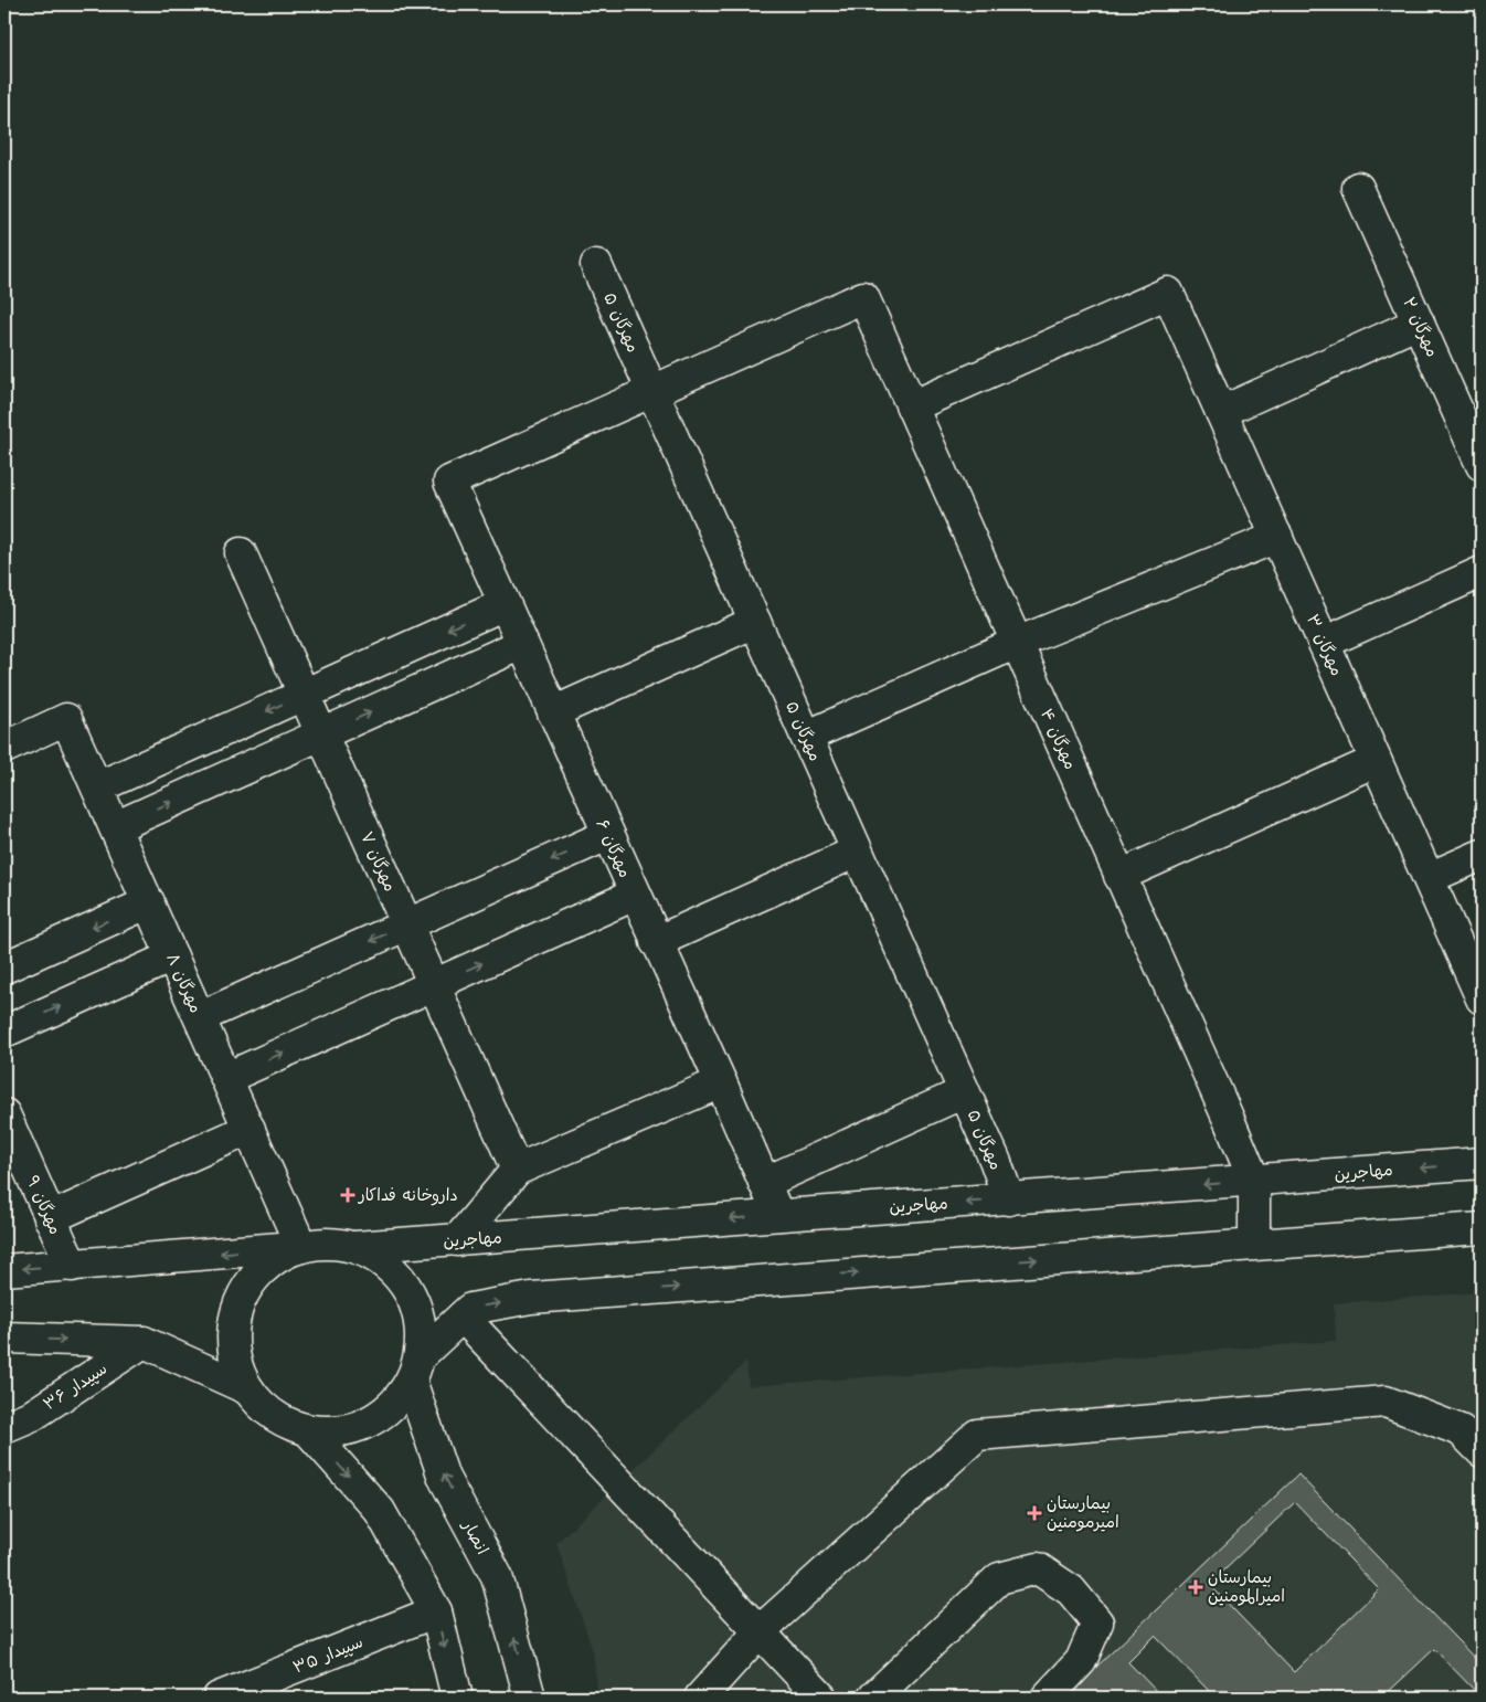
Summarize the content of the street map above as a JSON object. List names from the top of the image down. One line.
{"streets":{"street":["مهرگان ۵","مهرگان ۲","مهرگان ۳","مهرگان ۴","مهرگان ۶","مهرگان ۷","مهرگان ۸","مهاجرین","مهرگان ۹","سپیدار ۳۶","انصار","سپیدار ۳۵"]},"crossings":[["مهرگان ۵","مهرگان ۴"],["مهرگان ۵","مهرگان ۶"],["مهرگان ۵","مهاجرین"],["مهرگان ۳","مهرگان ۴"],["مهرگان ۴","مهرگان ۶"],["مهرگان ۴","مهاجرین"],["مهرگان ۶","مهاجرین"],["مهرگان ۸","مهاجرین"],["مهرگان ۸","انصار"],["مهاجرین","انصار"]],"places":{"health":["داروخانه فداکار","بیمارستان امیرمومنین","بیمارستان امیرالمومنین"]}}
